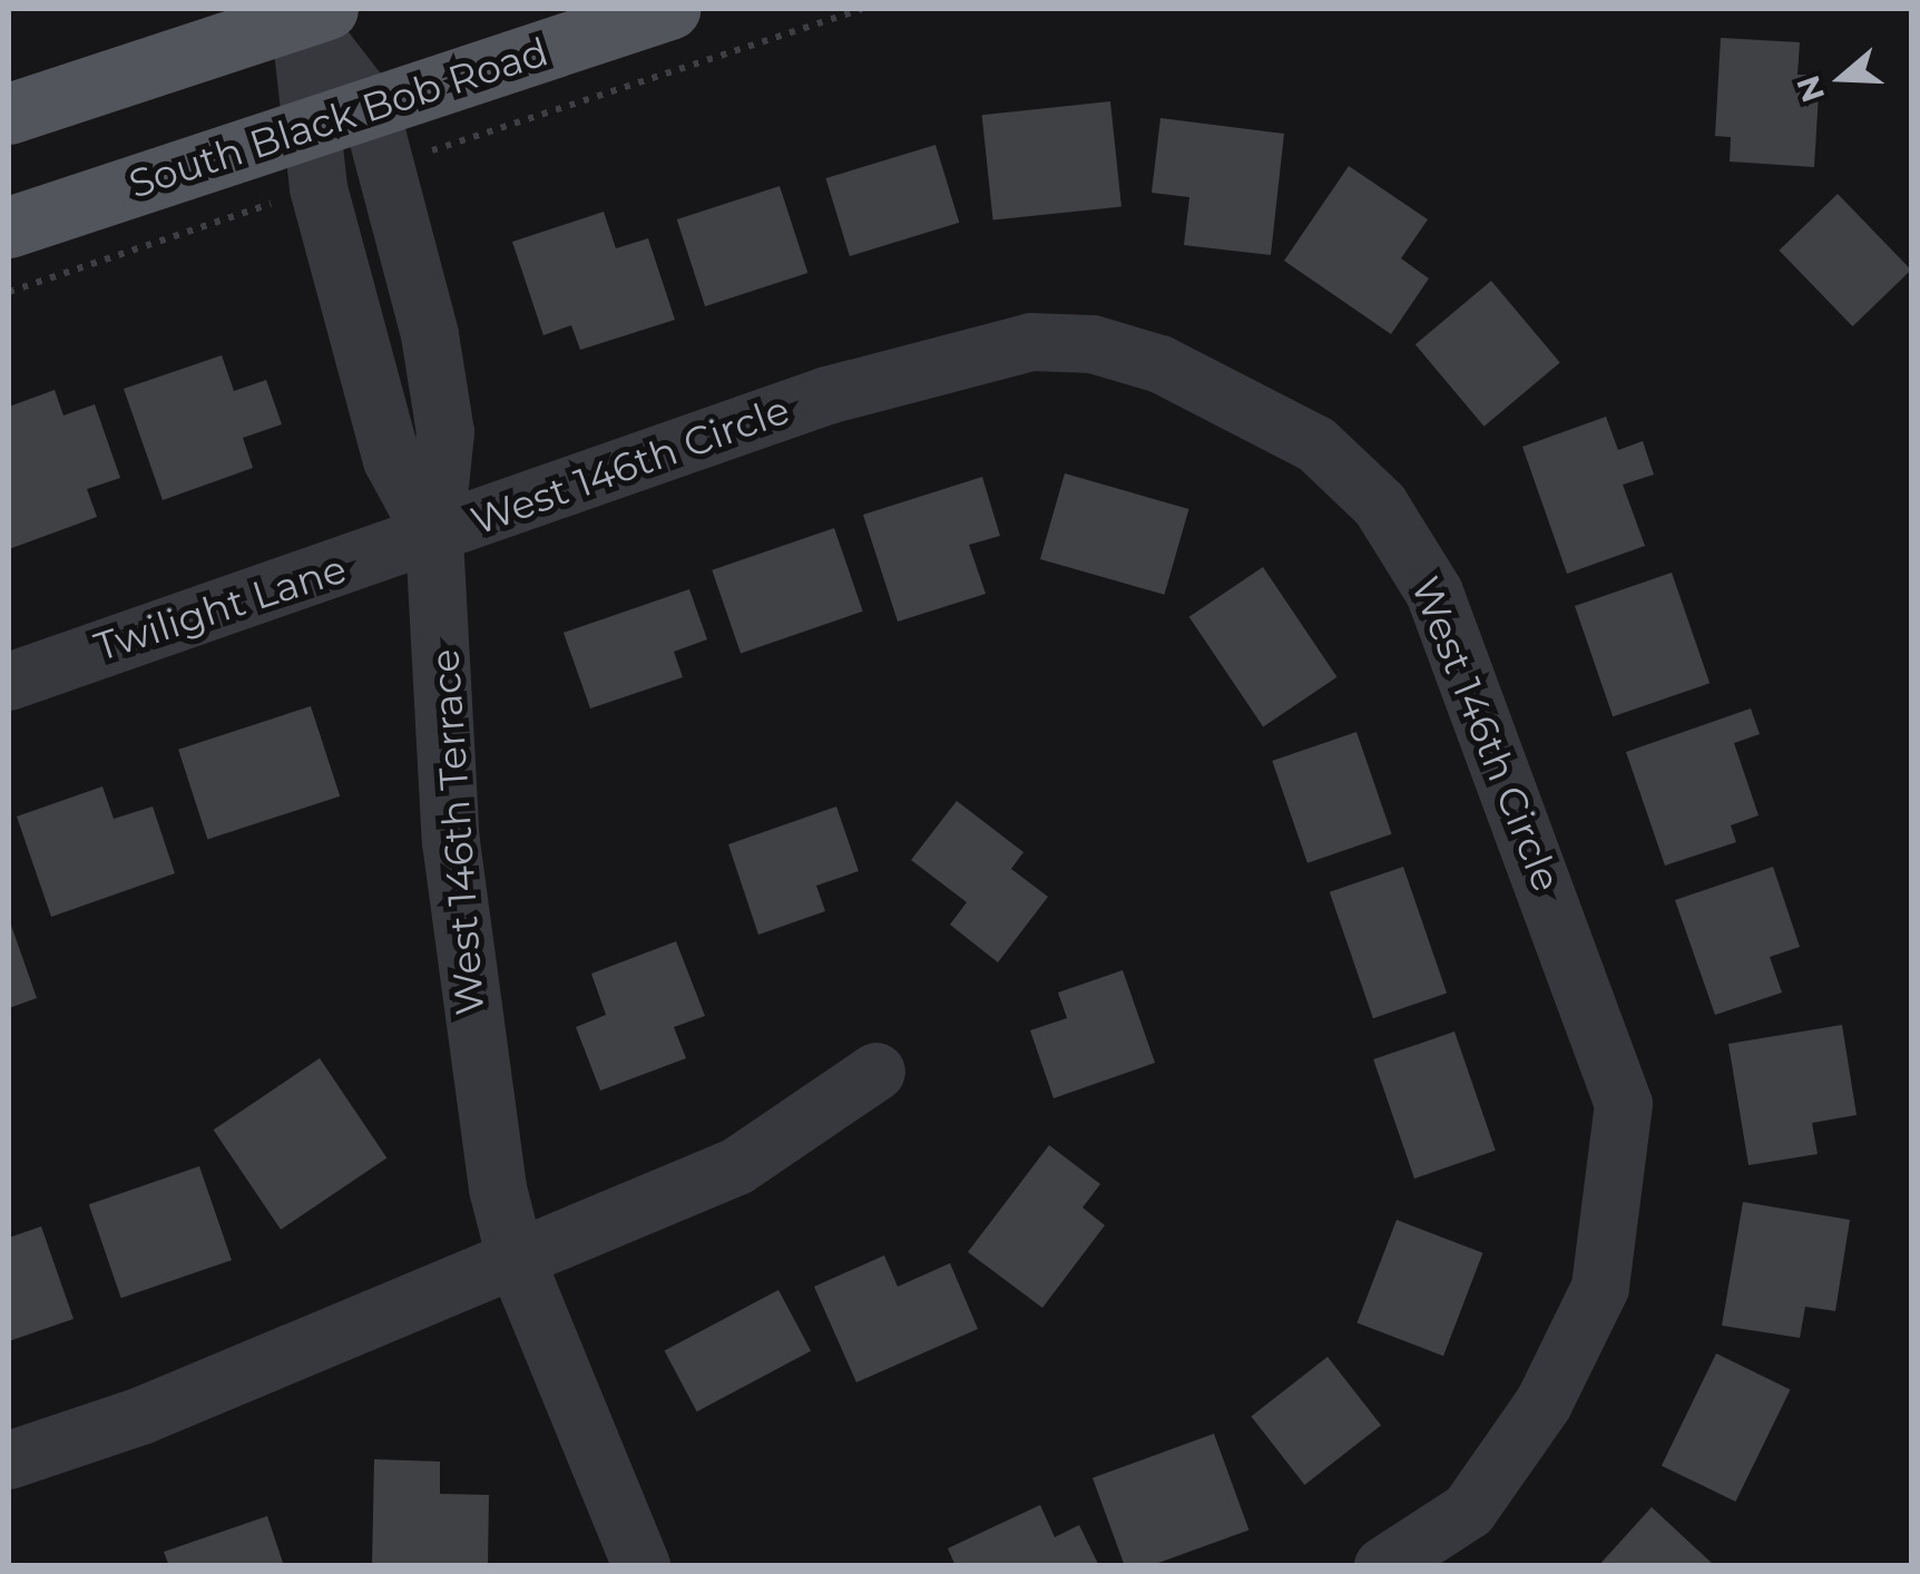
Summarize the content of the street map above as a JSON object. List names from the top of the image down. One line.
{"streets":{"main road":["South Black Bob Road"],"street":["West 146th Circle","Twilight Lane","West 146th Terrace"]},"crossings":[["South Black Bob Road","West 146th Terrace"],["West 146th Circle","Twilight Lane"],["West 146th Circle","West 146th Terrace"],["Twilight Lane","West 146th Terrace"]],"north":"left"}
